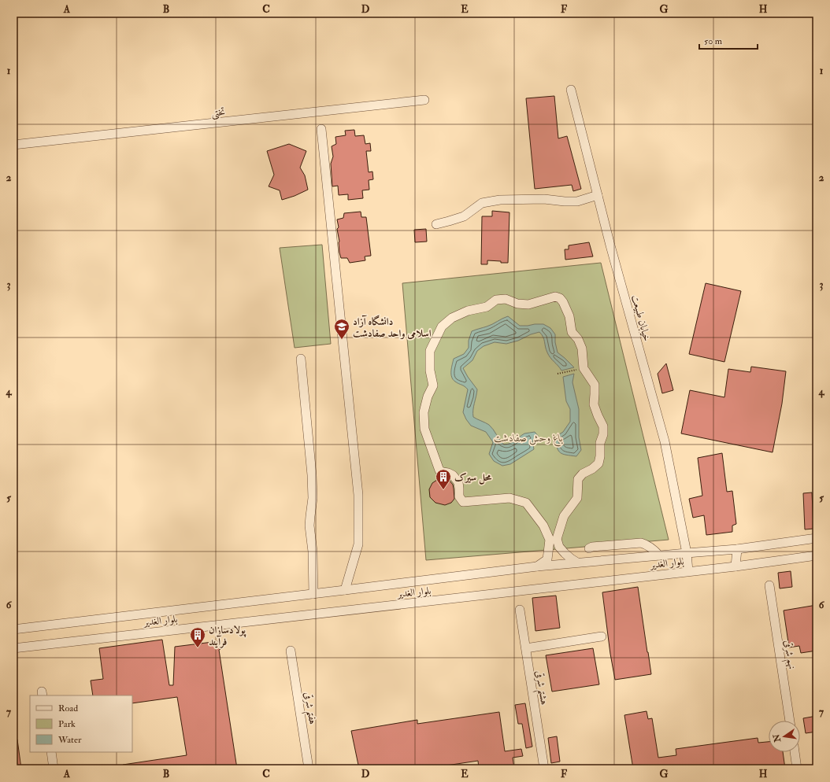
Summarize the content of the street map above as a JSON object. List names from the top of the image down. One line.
{"streets":{"street":["تختی","خیابان طبیعت","بلوار الغدیر","نهم شرقی","هشتم شرقی","هفتم شرقی"]},"crossings":[["خیابان طبیعت","بلوار الغدیر"]],"parks":["باغ وحش صفادشت"],"places":{"school or university":["دانشگاه آزاد اسلامی واحد صفادشت"],"building":["محل سیرک","پولادسازان فرآیند"]},"legend":["Road","Park","Water"],"scale_bar":"50 m","north":"left","grid":{"columns":["A","B","C","D","E","F","G","H"],"rows":["1","2","3","4","5","6","7"]}}
